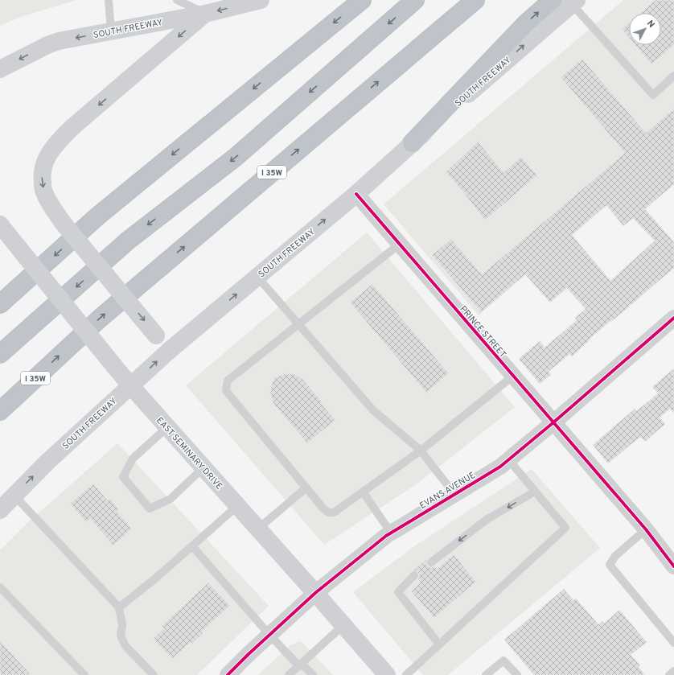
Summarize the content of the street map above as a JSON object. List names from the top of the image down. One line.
{"streets":{"highway":["I 35W"],"main road":["SOUTH FREEWAY","EAST SEMINARY DRIVE"],"street":["PRINCE STREET","EVANS AVENUE"]},"crossings":[["SOUTH FREEWAY","PRINCE STREET"],["SOUTH FREEWAY","EAST SEMINARY DRIVE"],["PRINCE STREET","EVANS AVENUE"],["EAST SEMINARY DRIVE","EVANS AVENUE"]],"north":"top right"}
